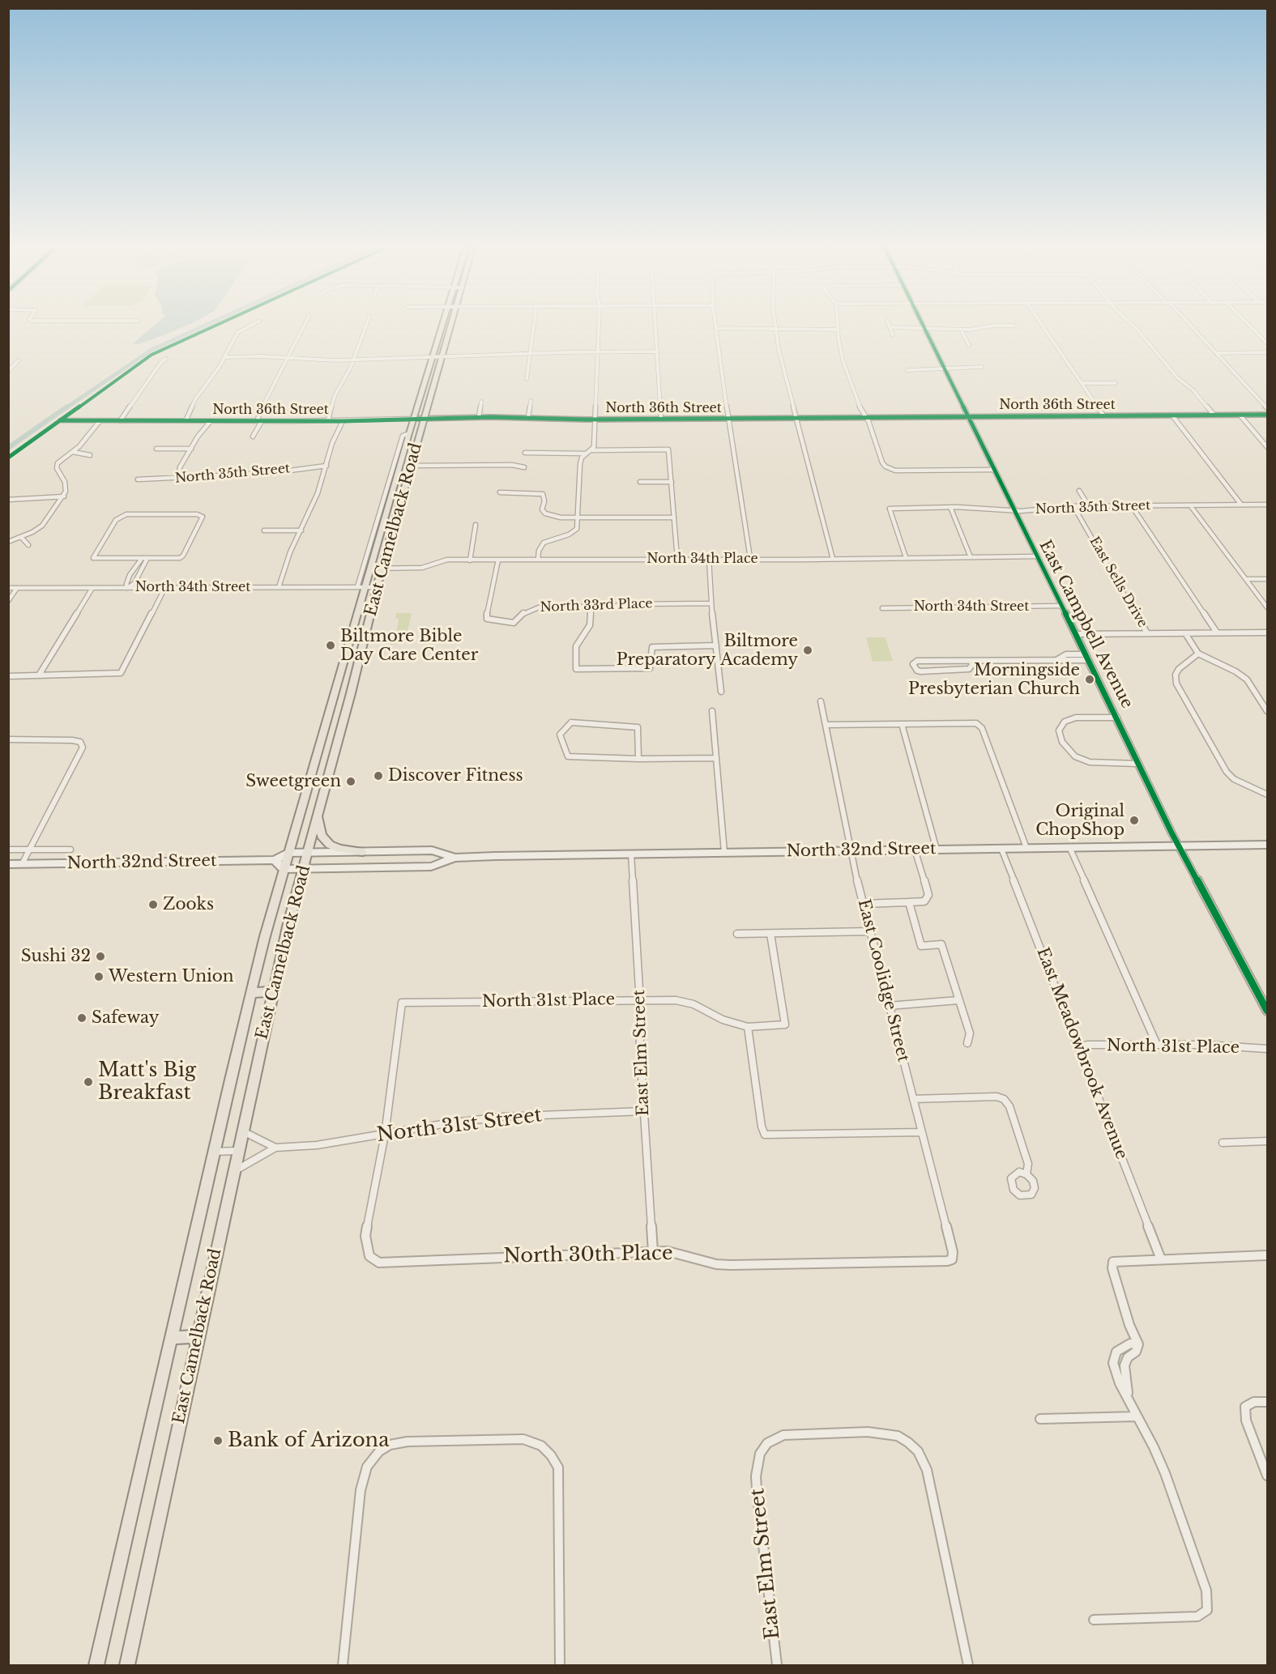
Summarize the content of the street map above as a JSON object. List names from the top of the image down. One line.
{"streets":{"main road":["North 36th Street","East Camelback Road","North 32nd Street"],"street":["North 35th Street","North 34th Place","East Sells Drive","North 34th Street","North 33rd Place","East Campbell Avenue","East Coolidge Street","North 31st Place","East Elm Street","East Meadowbrook Avenue","North 31st Street","North 30th Place"]},"crossings":[["North 36th Street","East Camelback Road"],["North 36th Street","East Campbell Avenue"],["North 35th Street","North 34th Place"],["North 35th Street","East Sells Drive"],["North 35th Street","East Campbell Avenue"],["East Camelback Road","North 34th Place"],["East Camelback Road","North 34th Street"],["East Camelback Road","North 32nd Street"],["East Camelback Road","North 31st Street"],["North 34th Place","North 33rd Place"],["North 34th Place","East Campbell Avenue"],["North 34th Street","East Campbell Avenue"],["East Campbell Avenue","North 32nd Street"],["North 32nd Street","East Coolidge Street"],["North 32nd Street","East Elm Street"],["North 32nd Street","East Meadowbrook Avenue"],["East Coolidge Street","North 30th Place"],["North 31st Place","East Elm Street"],["North 31st Place","East Meadowbrook Avenue"],["North 31st Place","North 31st Street"],["North 31st Place","North 30th Place"],["East Elm Street","North 31st Street"],["East Elm Street","North 30th Place"],["North 31st Street","North 30th Place"]],"places":["Biltmore Bible Day Care Center","Biltmore Preparatory Academy","Morningside Presbyterian Church","Discover Fitness","Sweetgreen","Original ChopShop","Zooks","Sushi 32","Western Union","Safeway","Matt's Big Breakfast","Bank of Arizona"]}
